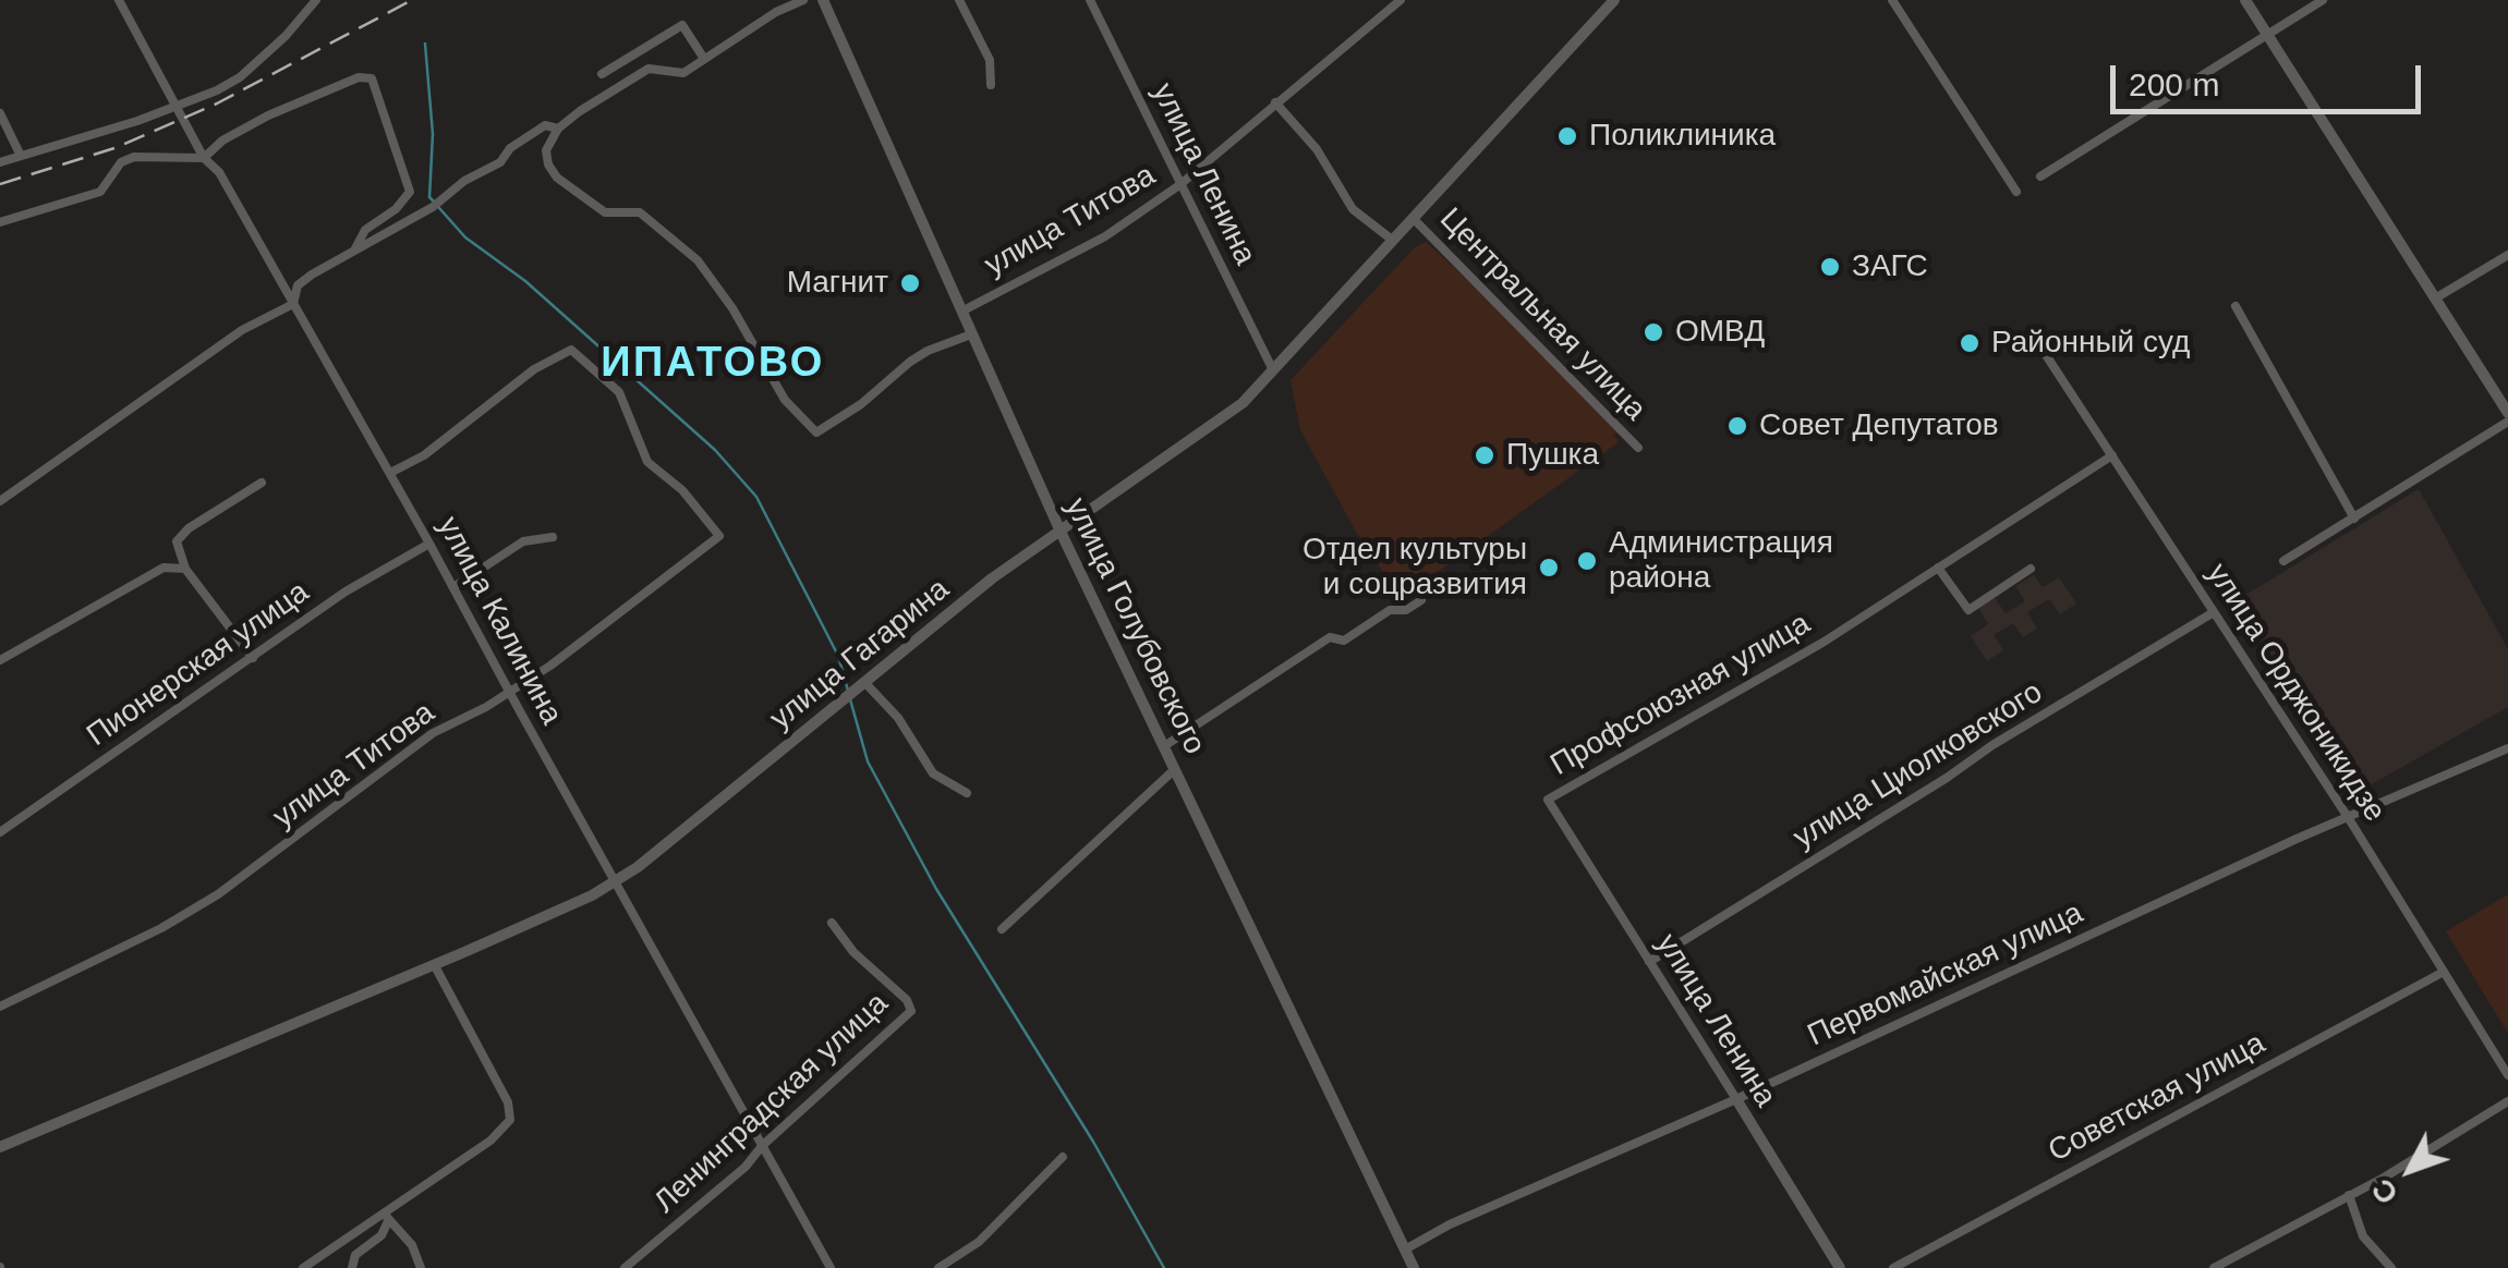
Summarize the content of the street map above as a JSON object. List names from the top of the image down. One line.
{"streets":{"street":["улица Ленина","улица Титова","Центральная улица","улица Калинина","улица Голубовского","улица Гагарина","Пионерская улица","улица Орджоникидзе","Профсоюзная улица","улица Циолковского","Первомайская улица","Советская улица","Ленинградская улица"]},"crossings":[["улица Ленина","улица Титова"],["улица Ленина","улица Гагарина"],["улица Ленина","Профсоюзная улица"],["улица Ленина","улица Циолковского"],["улица Ленина","Первомайская улица"],["улица Титова","улица Калинина"],["улица Титова","улица Голубовского"],["Центральная улица","улица Гагарина"],["улица Калинина","улица Гагарина"],["улица Калинина","Пионерская улица"],["улица Калинина","Ленинградская улица"],["улица Голубовского","улица Гагарина"],["улица Голубовского","Первомайская улица"],["улица Орджоникидзе","Профсоюзная улица"],["улица Орджоникидзе","улица Циолковского"],["улица Орджоникидзе","Первомайская улица"],["улица Орджоникидзе","Советская улица"]],"districts":["ИПАТОВО"],"places":["Поликлиника","ЗАГС","Магнит","ОМВД","Районный суд","Совет Депутатов","Пушка","Администрация района","Отдел культуры и соцразвития"],"scale_bar":"200 m","north":"bottom left"}
